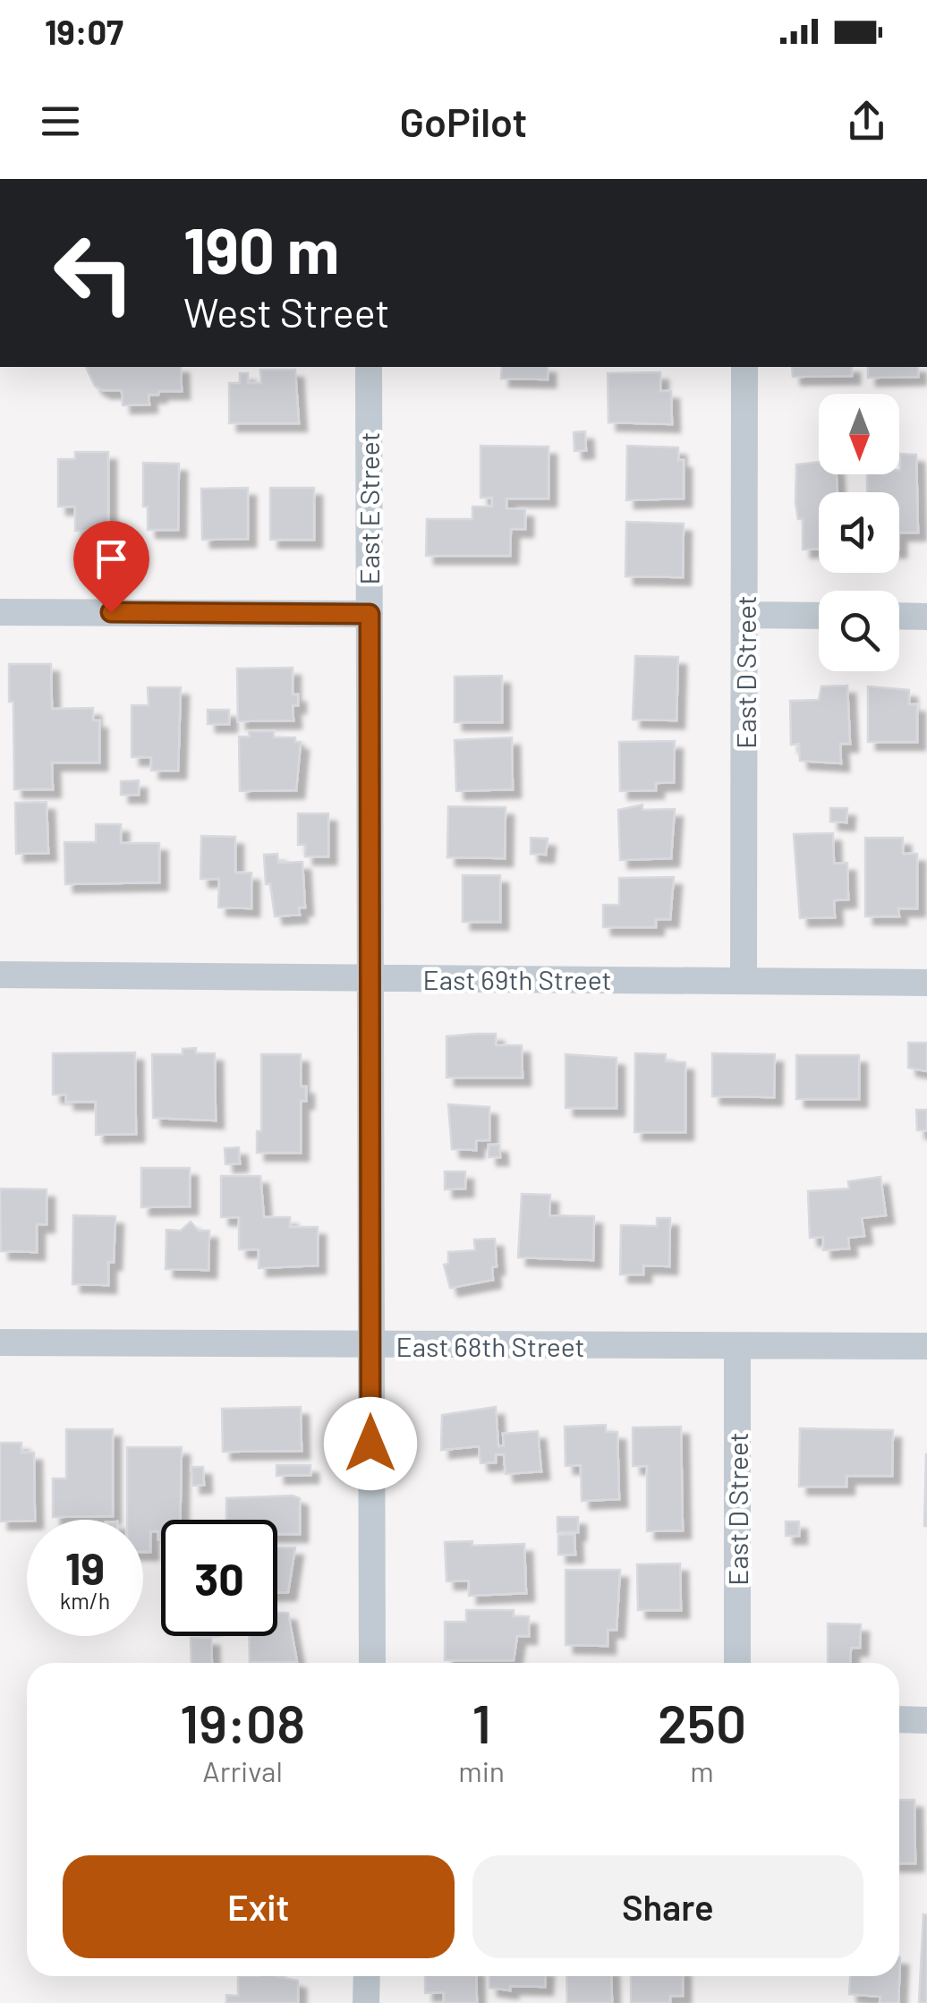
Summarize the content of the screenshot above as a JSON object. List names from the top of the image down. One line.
{"streets":{"street":["East E Street","East D Street","East 69th Street","East 68th Street"]},"crossings":[["East E Street","East 69th Street"],["East E Street","East 68th Street"],["East D Street","East 69th Street"],["East D Street","East 68th Street"]],"north":"bottom","page":{"status":"19:07","header":"GoPilot","turn":["190 m","West Street"],"speed":"19 km/h","limit":"30","eta":["19:08","Arrival","1","min","250","m"],"buttons":["Exit","Share"]}}
